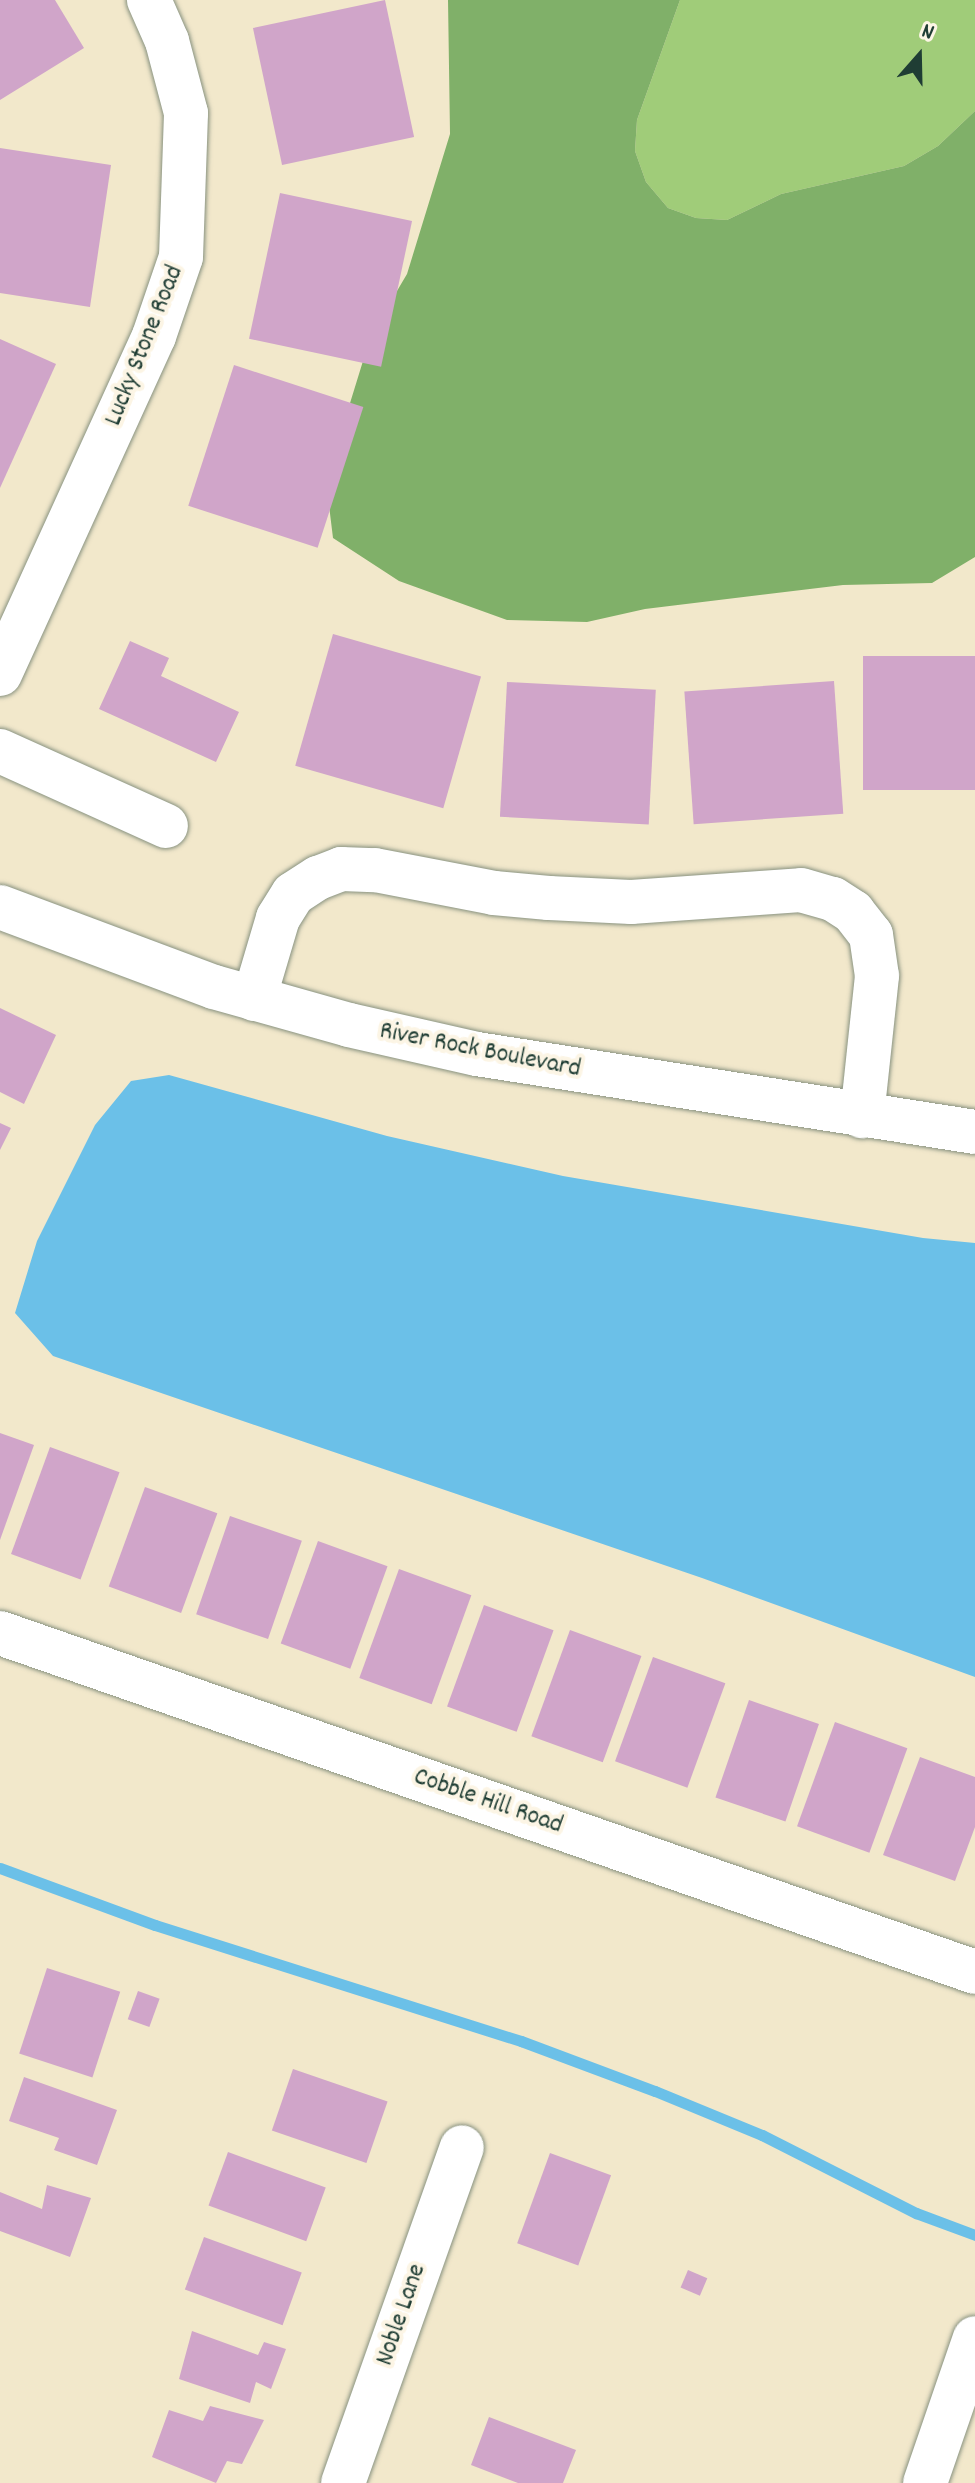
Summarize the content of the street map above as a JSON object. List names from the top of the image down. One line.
{"streets":{"street":["Lucky Stone Road","River Rock Boulevard","Cobble Hill Road","Noble Lane"]},"north":"top"}
